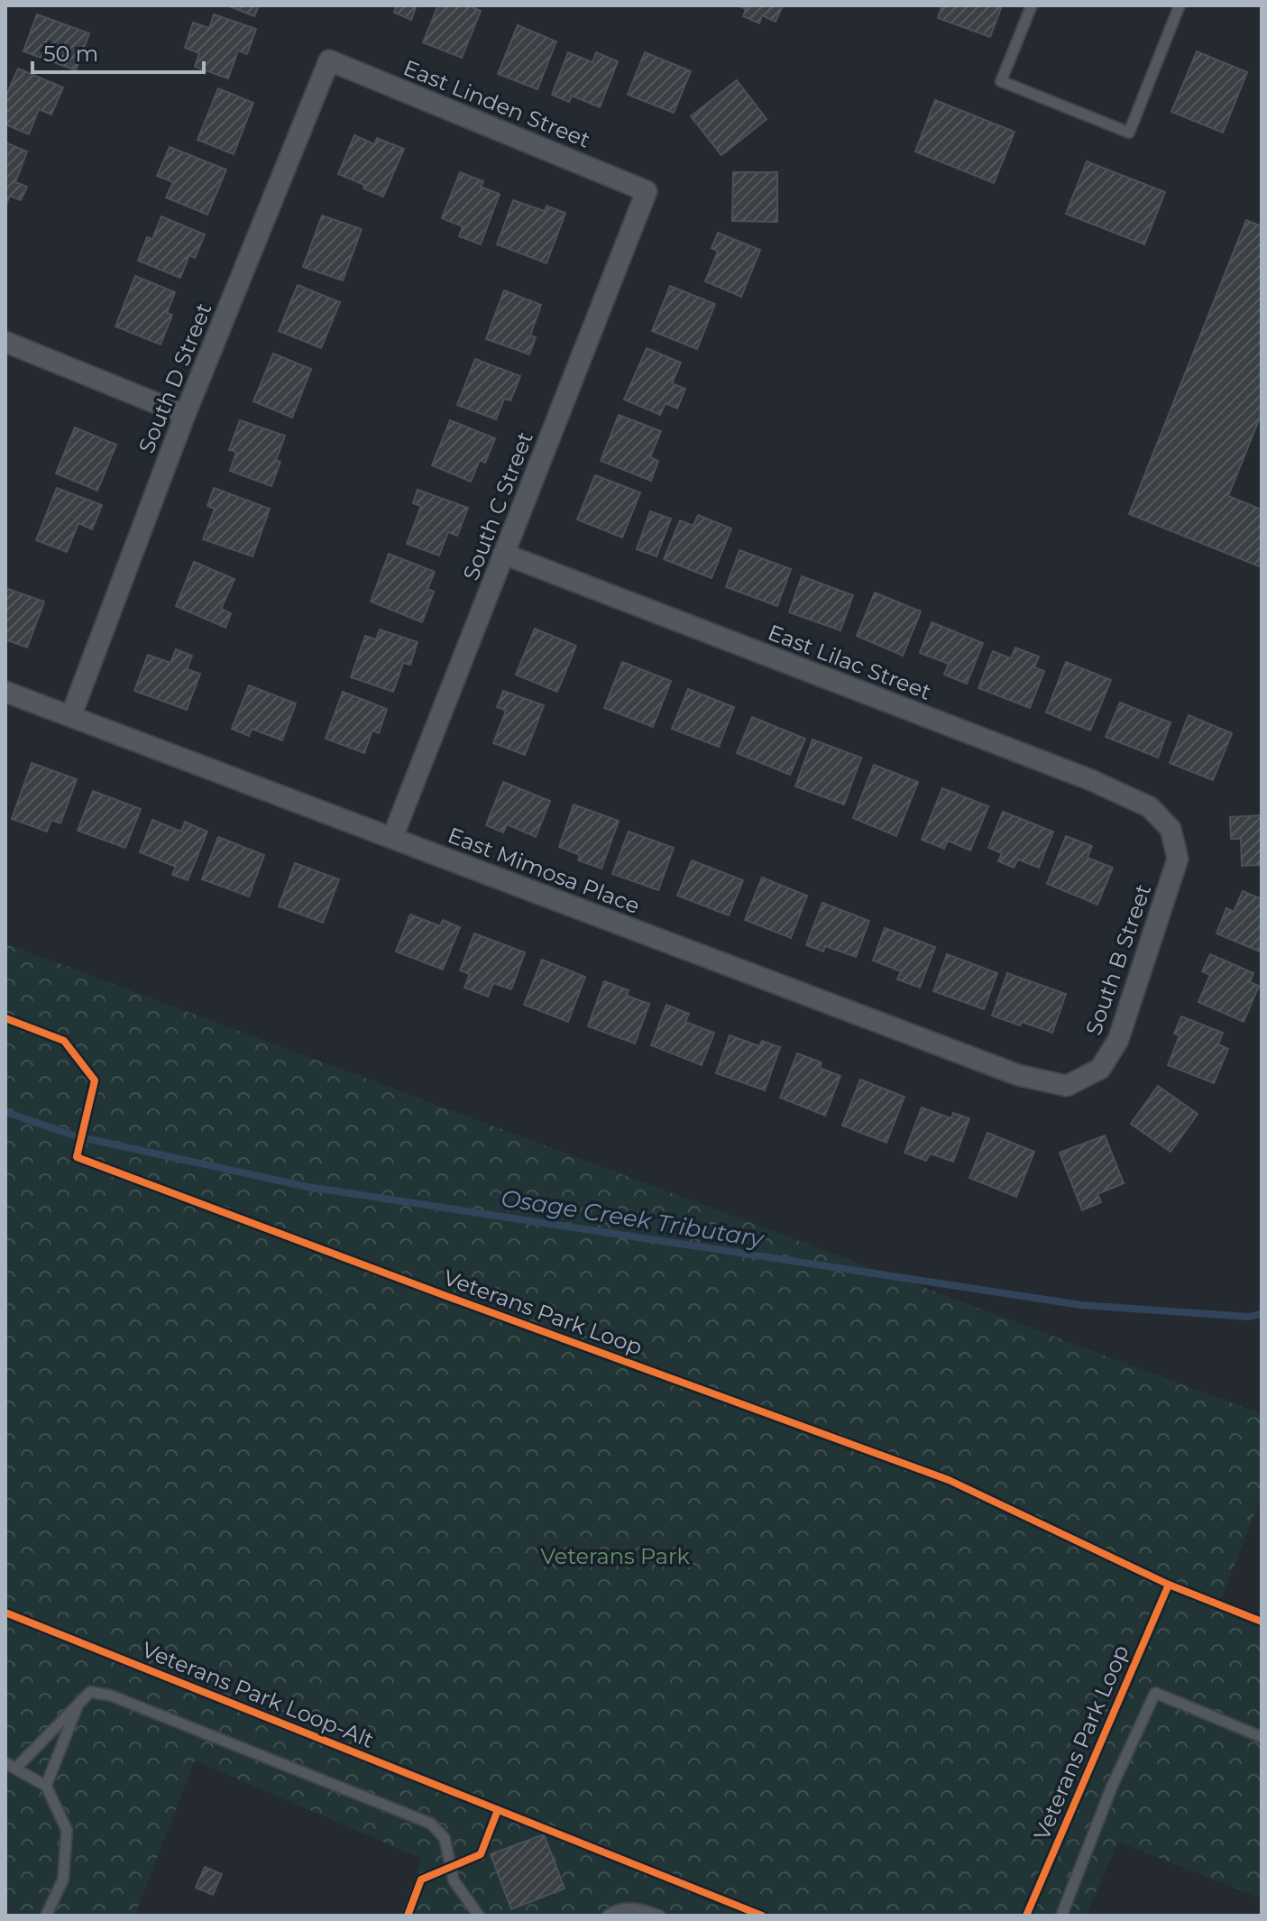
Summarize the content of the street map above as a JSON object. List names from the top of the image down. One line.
{"streets":{"street":["East Linden Street","South D Street","South C Street","East Lilac Street","East Mimosa Place","South B Street"],"cycle path":["Veterans Park Loop","Veterans Park Loop-Alt"]},"crossings":[["East Linden Street","South D Street"],["East Linden Street","South C Street"],["South D Street","East Mimosa Place"],["South C Street","East Lilac Street"],["South C Street","East Mimosa Place"],["East Lilac Street","South B Street"],["East Mimosa Place","South B Street"]],"water":["Osage Creek Tributary"],"parks":["Veterans Park"],"scale_bar":"50 m"}
